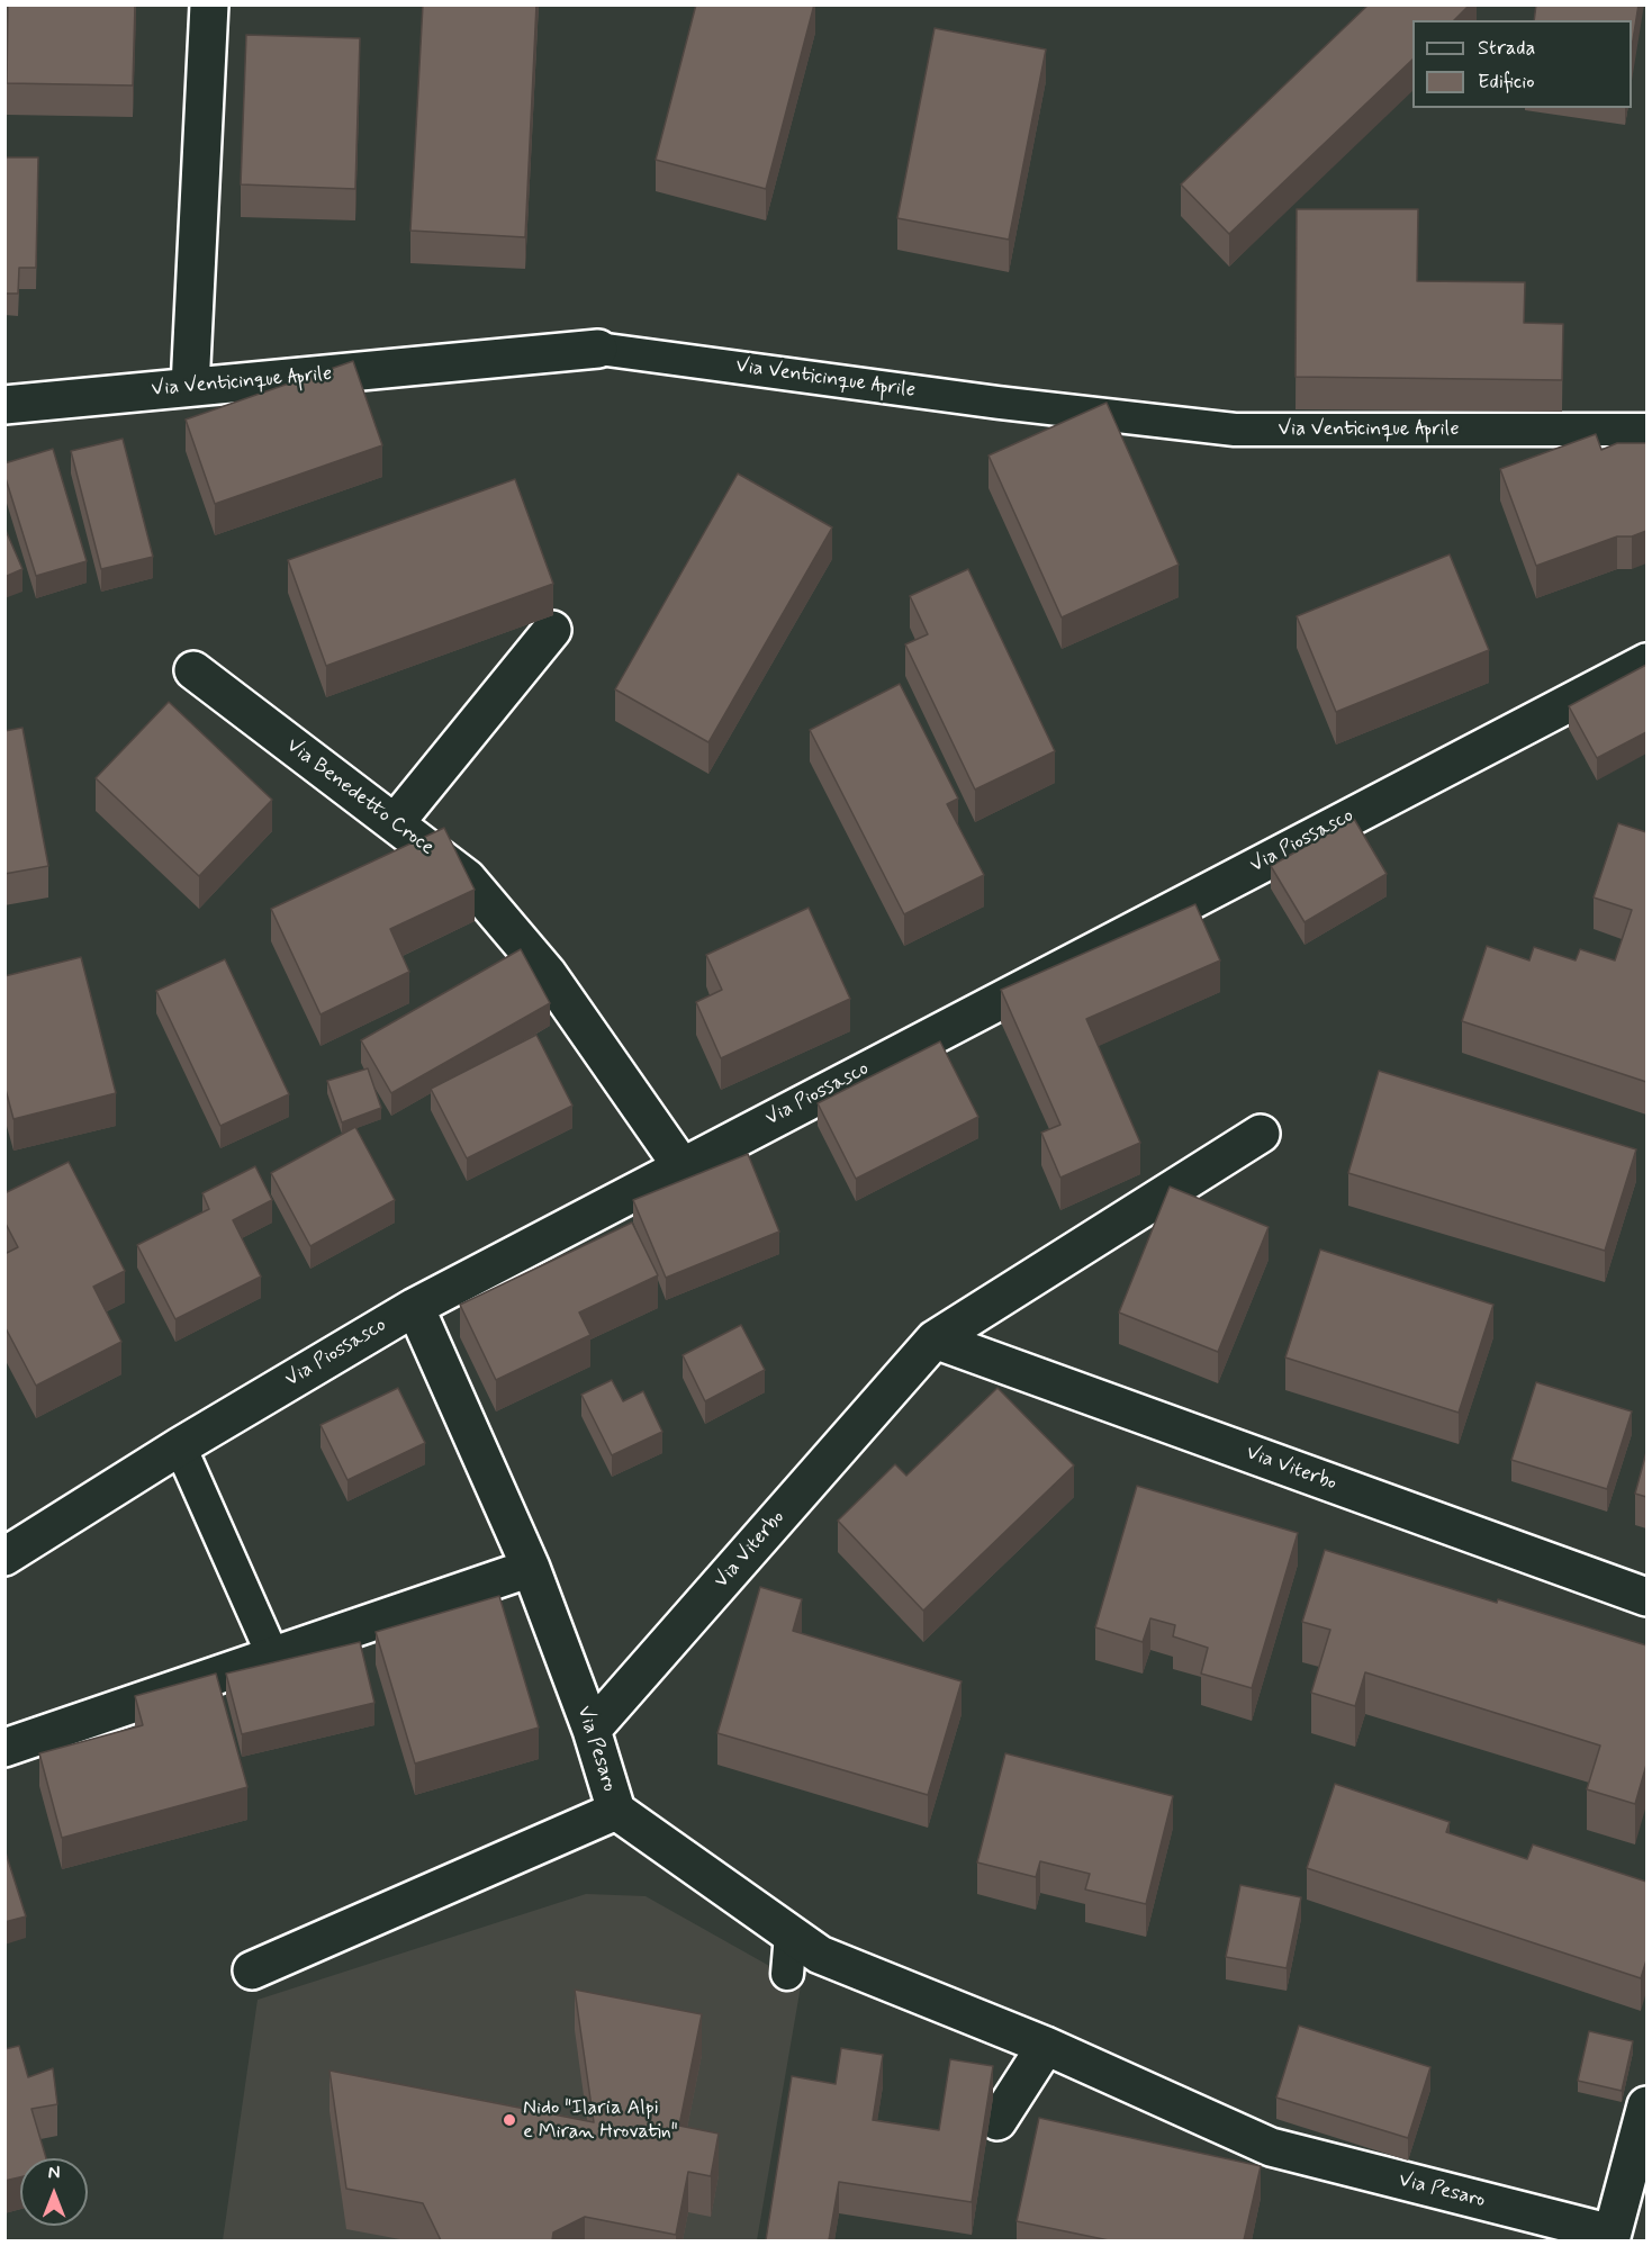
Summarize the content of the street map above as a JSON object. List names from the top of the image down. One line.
{"streets":{"street":["Via Venticinque Aprile","Via Benedetto Croce","Via Piossasco","Via Viterbo","Via Pesaro"]},"crossings":[["Via Benedetto Croce","Via Piossasco"],["Via Piossasco","Via Pesaro"],["Via Viterbo","Via Pesaro"]],"places":["Nido \"Ilaria Alpi e Miran Hrovatin\""],"legend":["Strada","Edificio"],"north":"top"}
